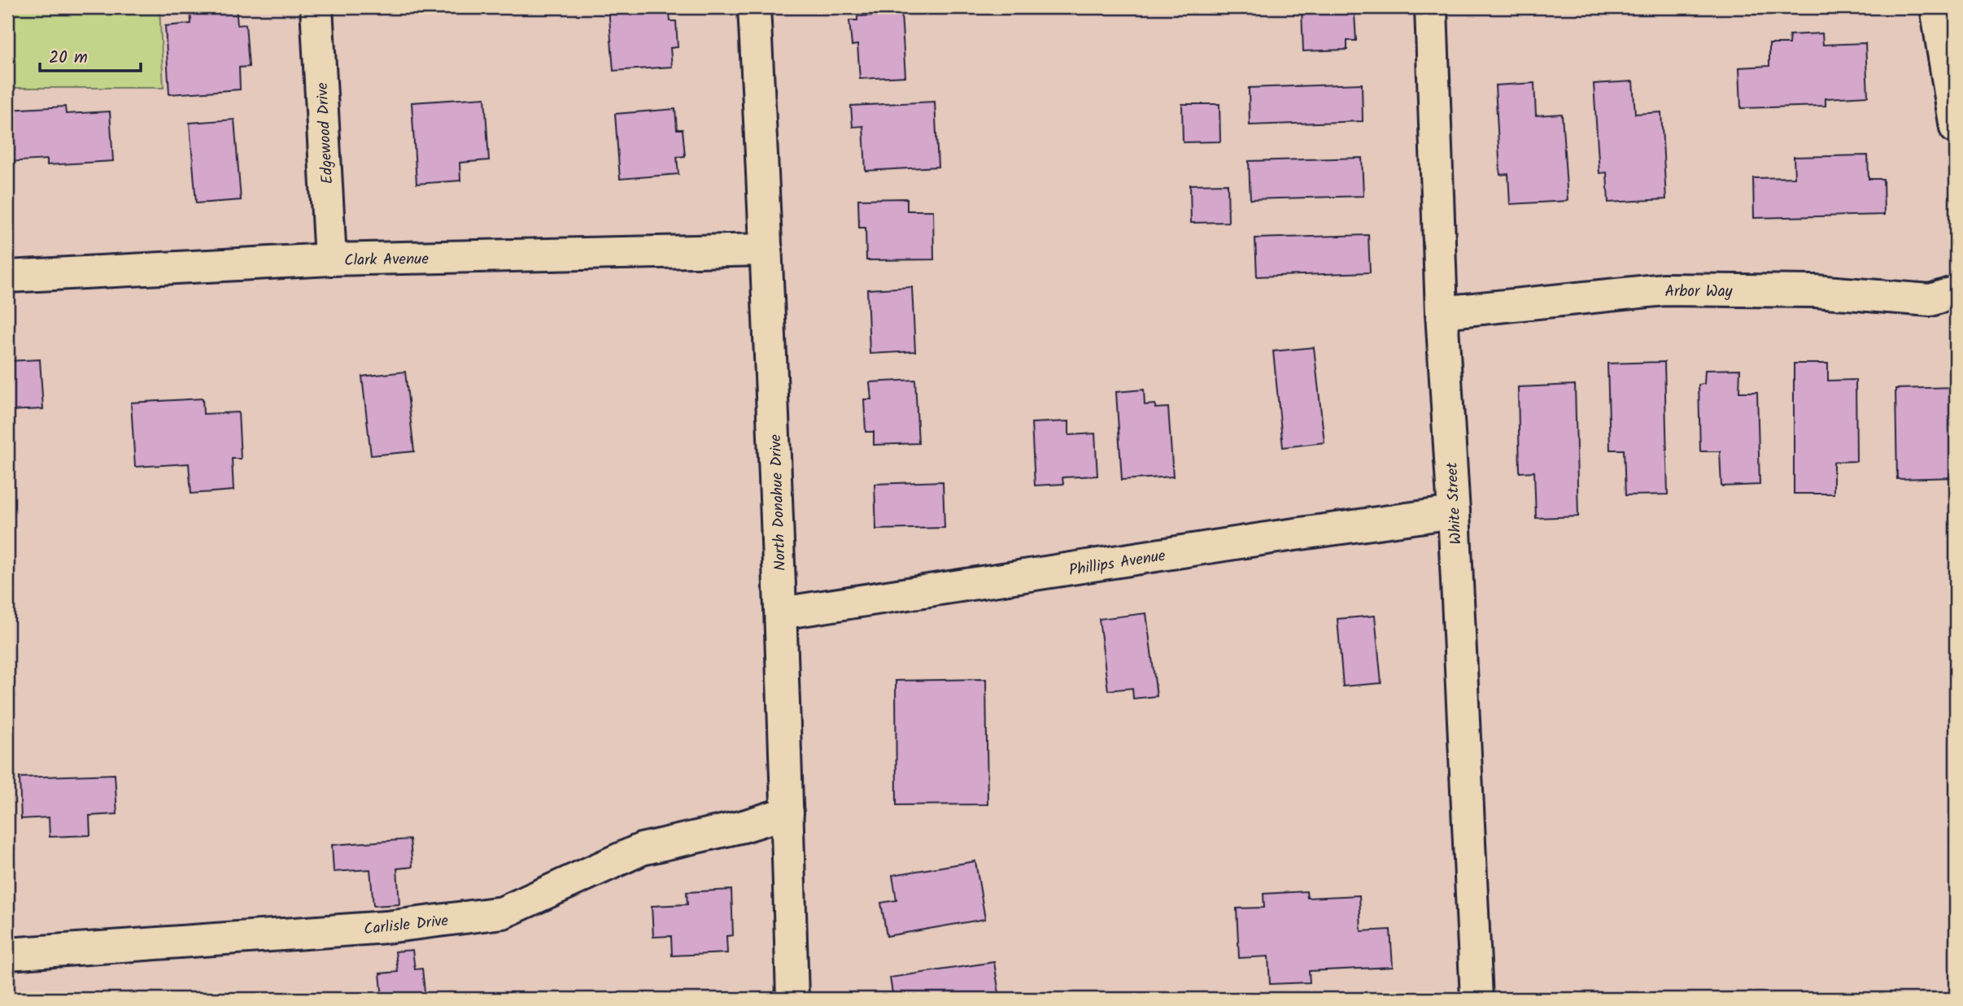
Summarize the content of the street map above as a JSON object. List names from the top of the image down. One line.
{"streets":{"street":["Edgewood Drive","Clark Avenue","Arbor Way","North Donahue Drive","White Street","Phillips Avenue","Carlisle Drive"]},"crossings":[["Edgewood Drive","Clark Avenue"],["Clark Avenue","North Donahue Drive"],["Arbor Way","White Street"],["North Donahue Drive","Phillips Avenue"],["North Donahue Drive","Carlisle Drive"],["White Street","Phillips Avenue"]],"scale_bar":"20 m"}
